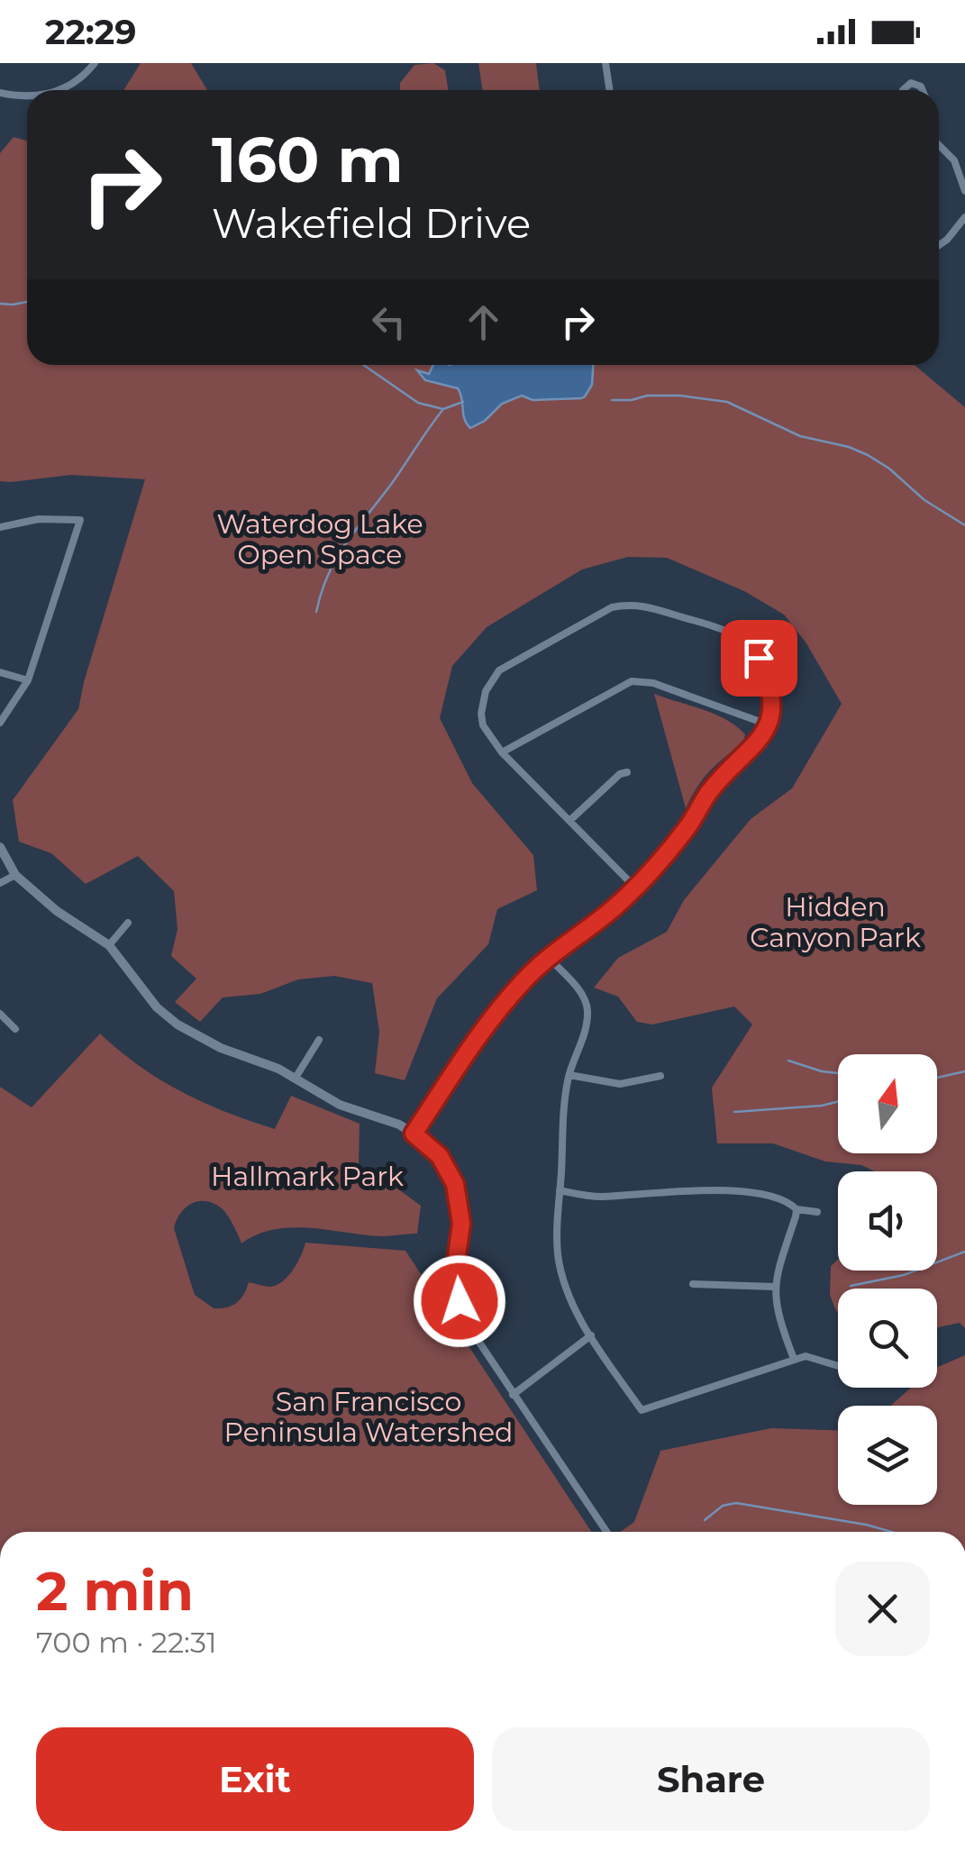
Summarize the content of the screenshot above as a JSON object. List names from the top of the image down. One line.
{"parks":["Waterdog Lake Open Space","Hidden Canyon Park","Hallmark Park","San Francisco Peninsula Watershed"],"north":"top","page":{"status":"22:29","turn":["160 m","Wakefield Drive"],"heading":["2 min","700 m · 22:31"],"buttons":["Exit","Share"]}}
